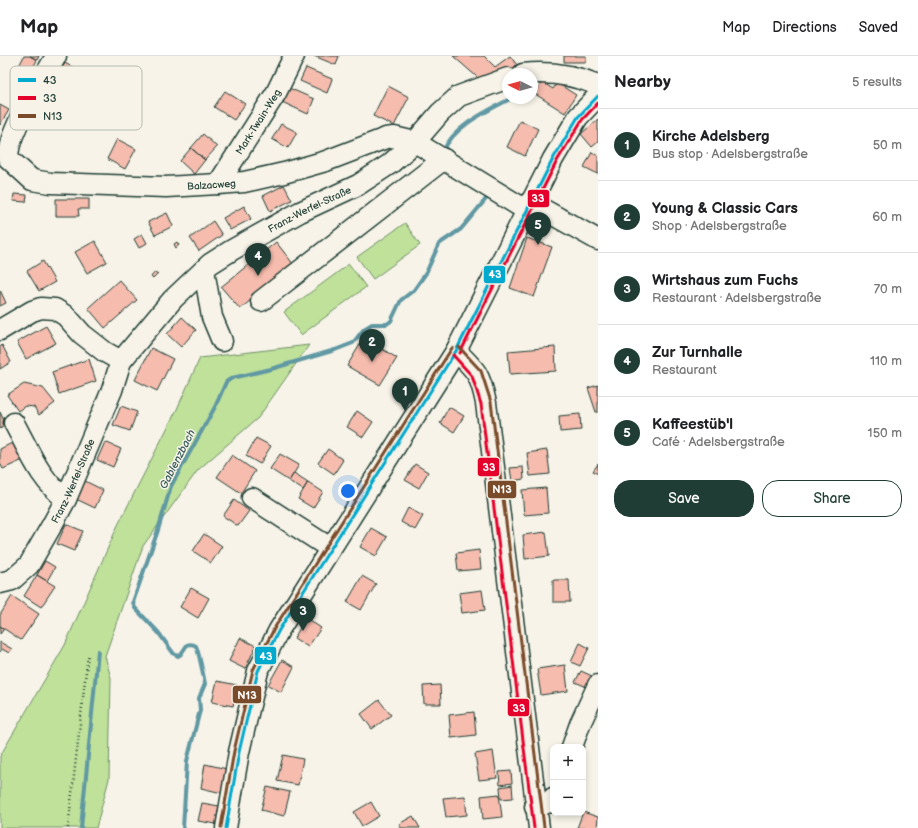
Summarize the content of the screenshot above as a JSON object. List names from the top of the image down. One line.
{"streets":{"street":["Mark-Twain-Weg","Balzacweg","Franz-Werfel-Straße"]},"crossings":[["Mark-Twain-Weg","Balzacweg"],["Balzacweg","Franz-Werfel-Straße"]],"water":["Gablenzbach"],"lines":["transit line 43","transit line 33","transit line N13"],"legend":["43","33","N13"],"north":"left","page":{"header":"Map","nav":["Map","Directions","Saved"],"heading":["Nearby","5 results"],"list":[{"mark":"1","name":"Kirche Adelsberg","note":"Bus stop · Adelsbergstraße","value":"50 m"},{"mark":"2","name":"Young & Classic Cars","note":"Shop · Adelsbergstraße","value":"60 m"},{"mark":"3","name":"Wirtshaus zum Fuchs","note":"Restaurant · Adelsbergstraße","value":"70 m"},{"mark":"4","name":"Zur Turnhalle","note":"Restaurant","value":"110 m"},{"mark":"5","name":"Kaffeestüb'l","note":"Café · Adelsbergstraße","value":"150 m"}],"pins":["5","4","2","1","3"],"buttons":["Save","Share"],"map_buttons":["+","−"]}}
